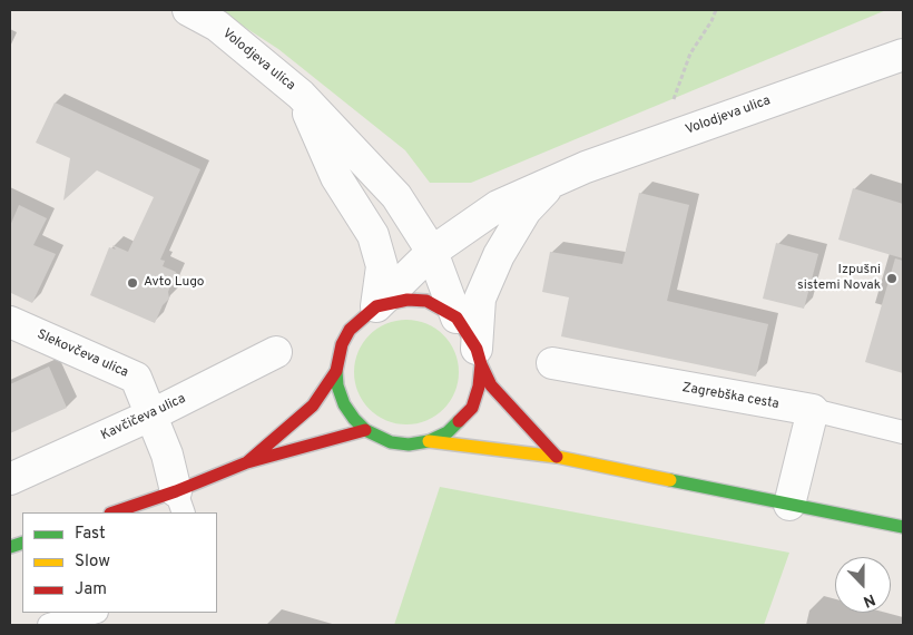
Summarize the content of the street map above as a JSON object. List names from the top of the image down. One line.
{"streets":{"street":["Volodjeva ulica","Slekovčeva ulica","Zagrebška cesta","Kavčičeva ulica"]},"crossings":[["Slekovčeva ulica","Kavčičeva ulica"]],"places":["Izpušni sistemi Novak","Avto Lugo"],"legend":["Fast","Slow","Jam"],"north":"bottom"}
